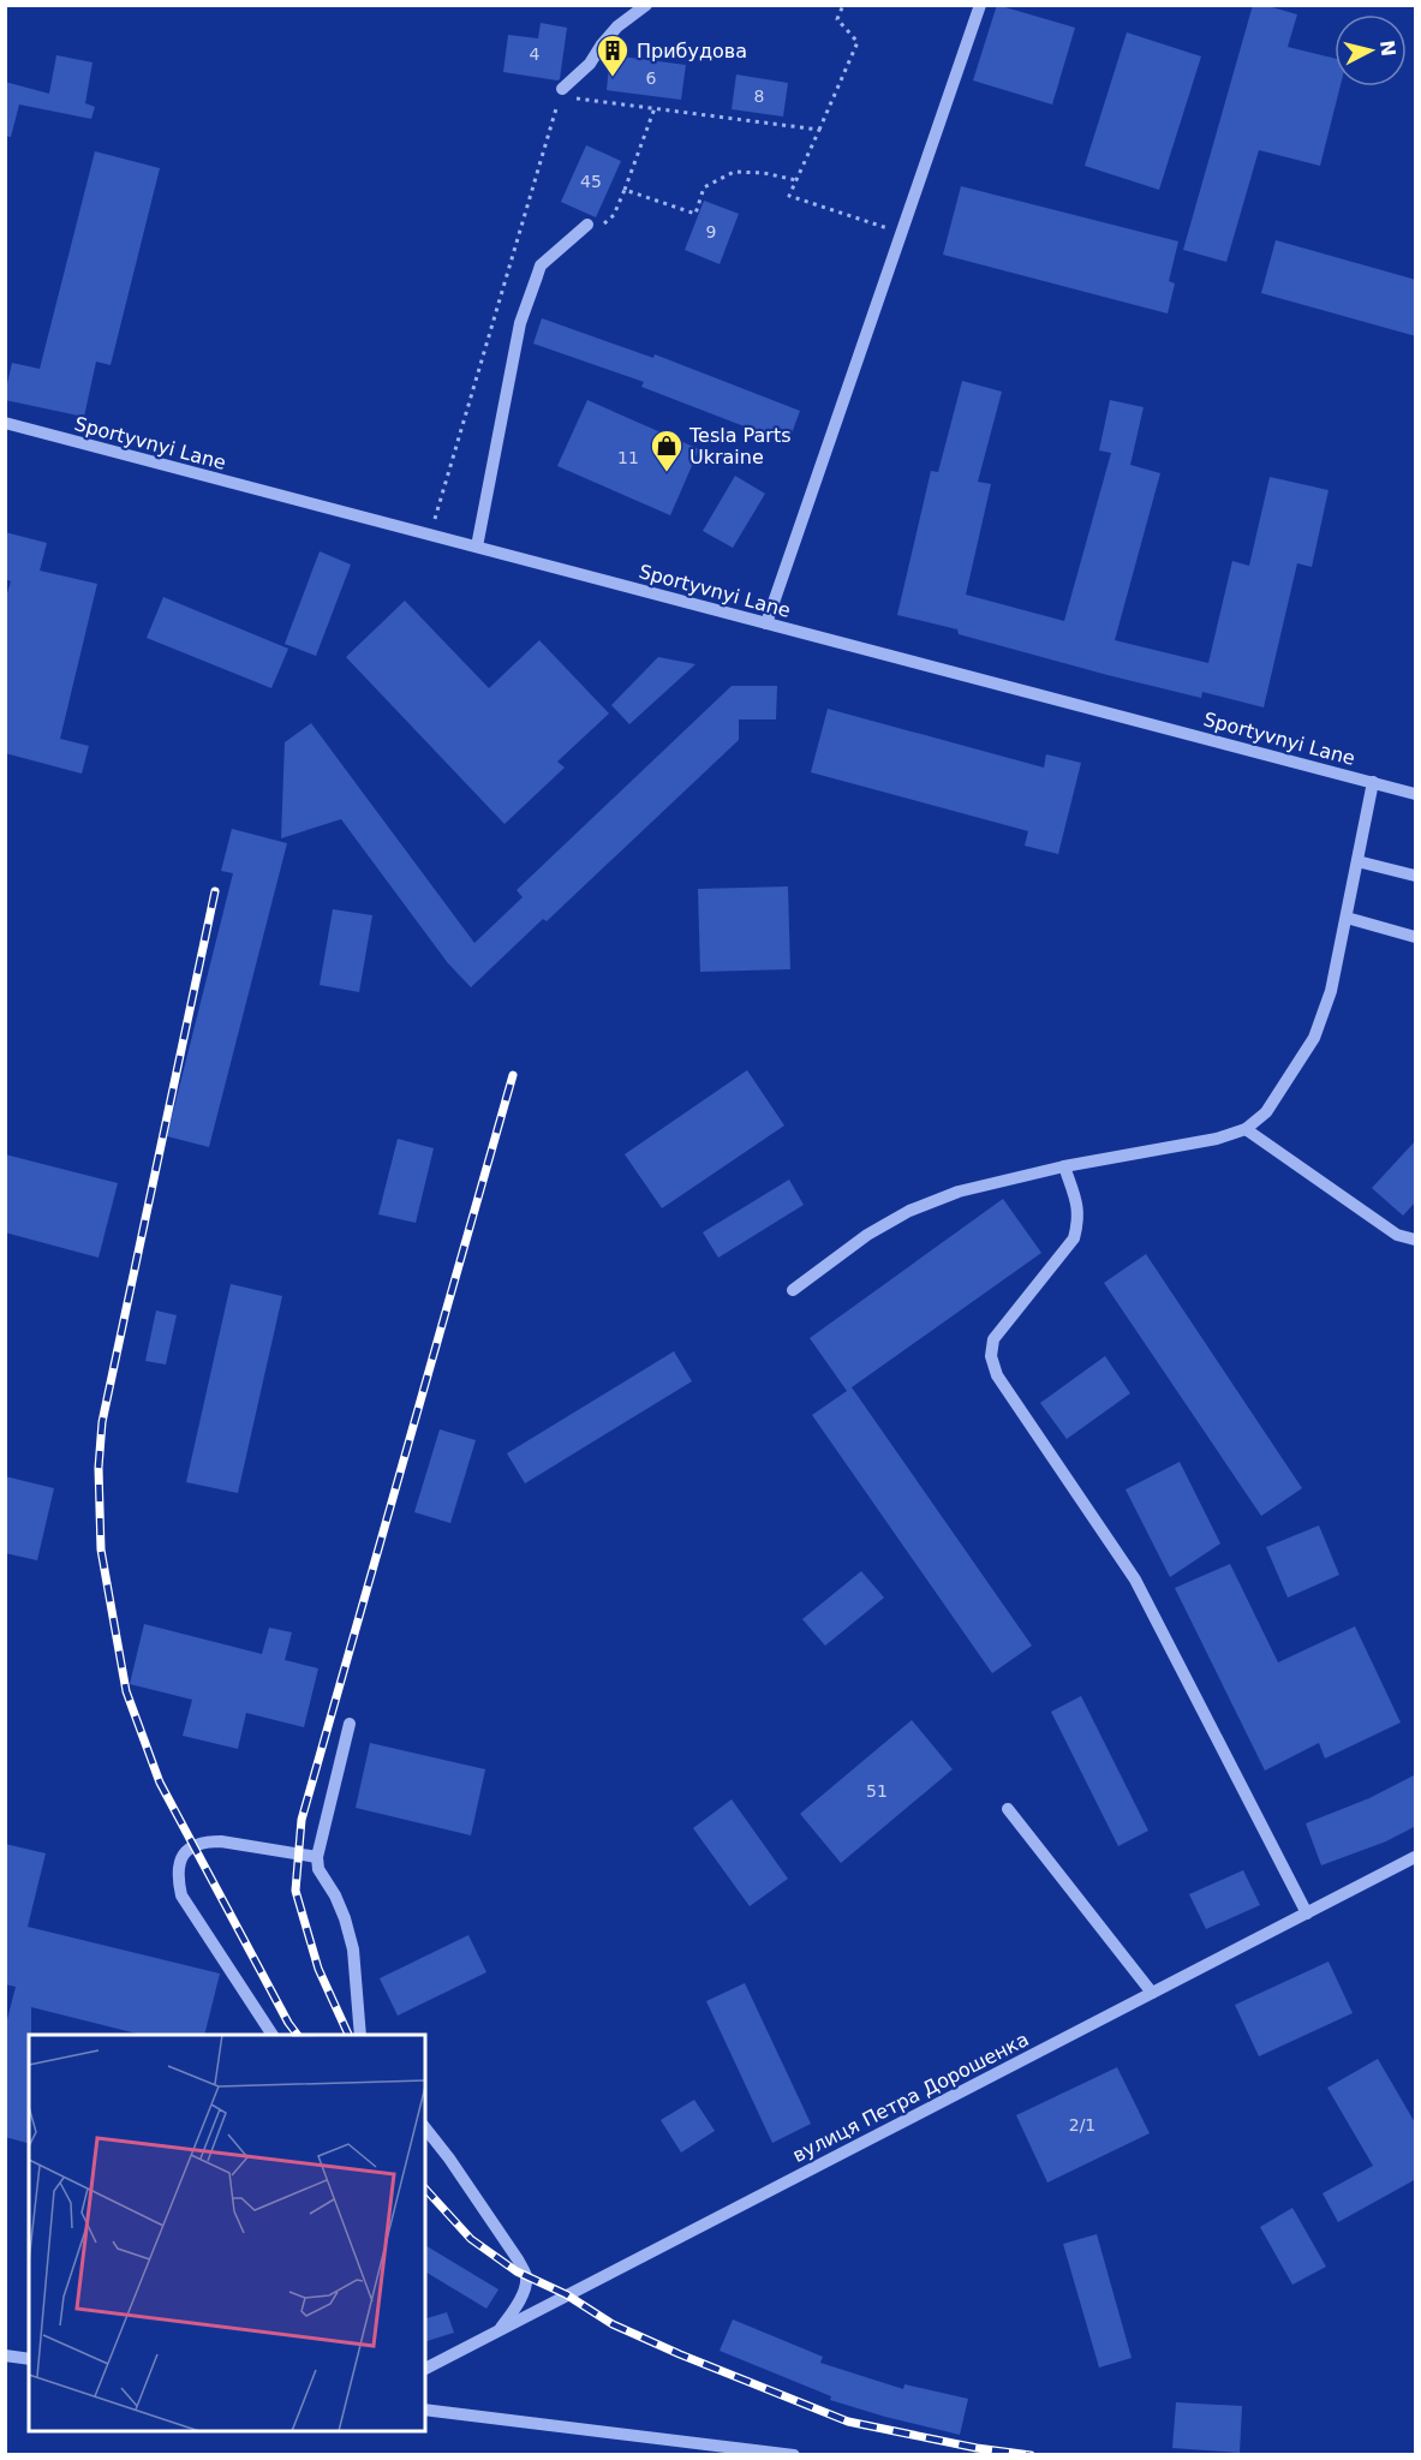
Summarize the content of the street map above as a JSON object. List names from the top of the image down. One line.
{"streets":{"street":["Sportyvnyi Lane","вулиця Петра Дорошенка"]},"places":{"building":["Прибудова"],"shop":["Tesla Parts Ukraine"]},"house_numbers":["4","6","8","45","9","11","51","2/1"],"north":"right"}
